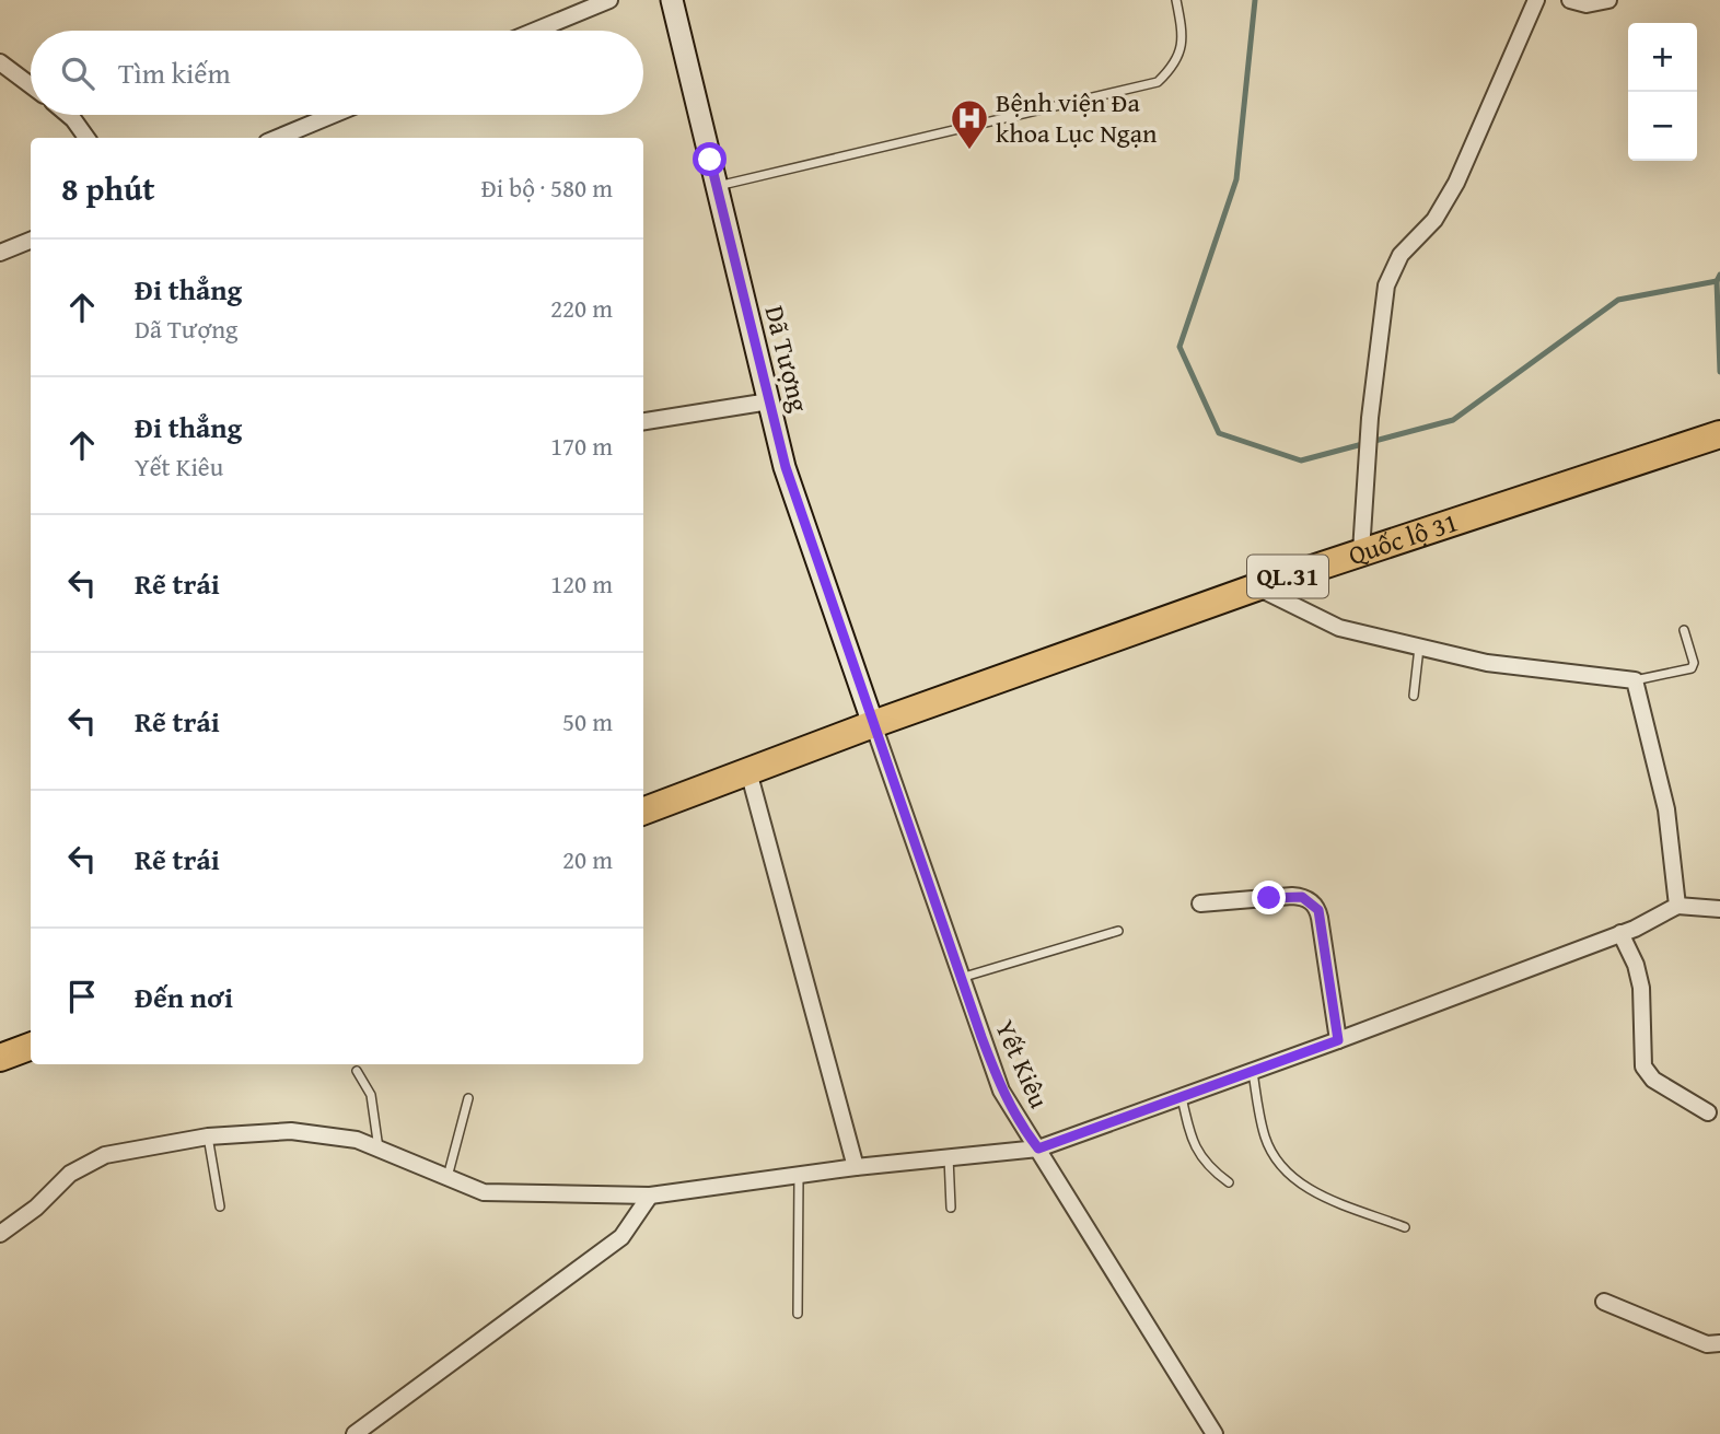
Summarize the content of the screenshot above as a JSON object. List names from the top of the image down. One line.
{"streets":{"highway":["Quốc lộ 31","QL.31"],"street":["Dã Tượng","Yết Kiêu"]},"crossings":[["Dã Tượng","Quốc lộ 31"],["Dã Tượng","QL.31"],["Dã Tượng","Yết Kiêu"],["Quốc lộ 31","QL.31"],["Quốc lộ 31","Yết Kiêu"],["QL.31","Yết Kiêu"]],"places":{"hospital":["Bệnh viện Đa khoa Lục Ngạn"]},"page":{"map_buttons":["+","−"],"search":"Tìm kiếm","heading":["8 phút","Đi bộ · 580 m"],"list":[["Đi thẳng","Dã Tượng","220 m"],["Đi thẳng","Yết Kiêu","170 m"],["Rẽ trái","120 m"],["Rẽ trái","50 m"],["Rẽ trái","20 m"],"Đến nơi"]}}
